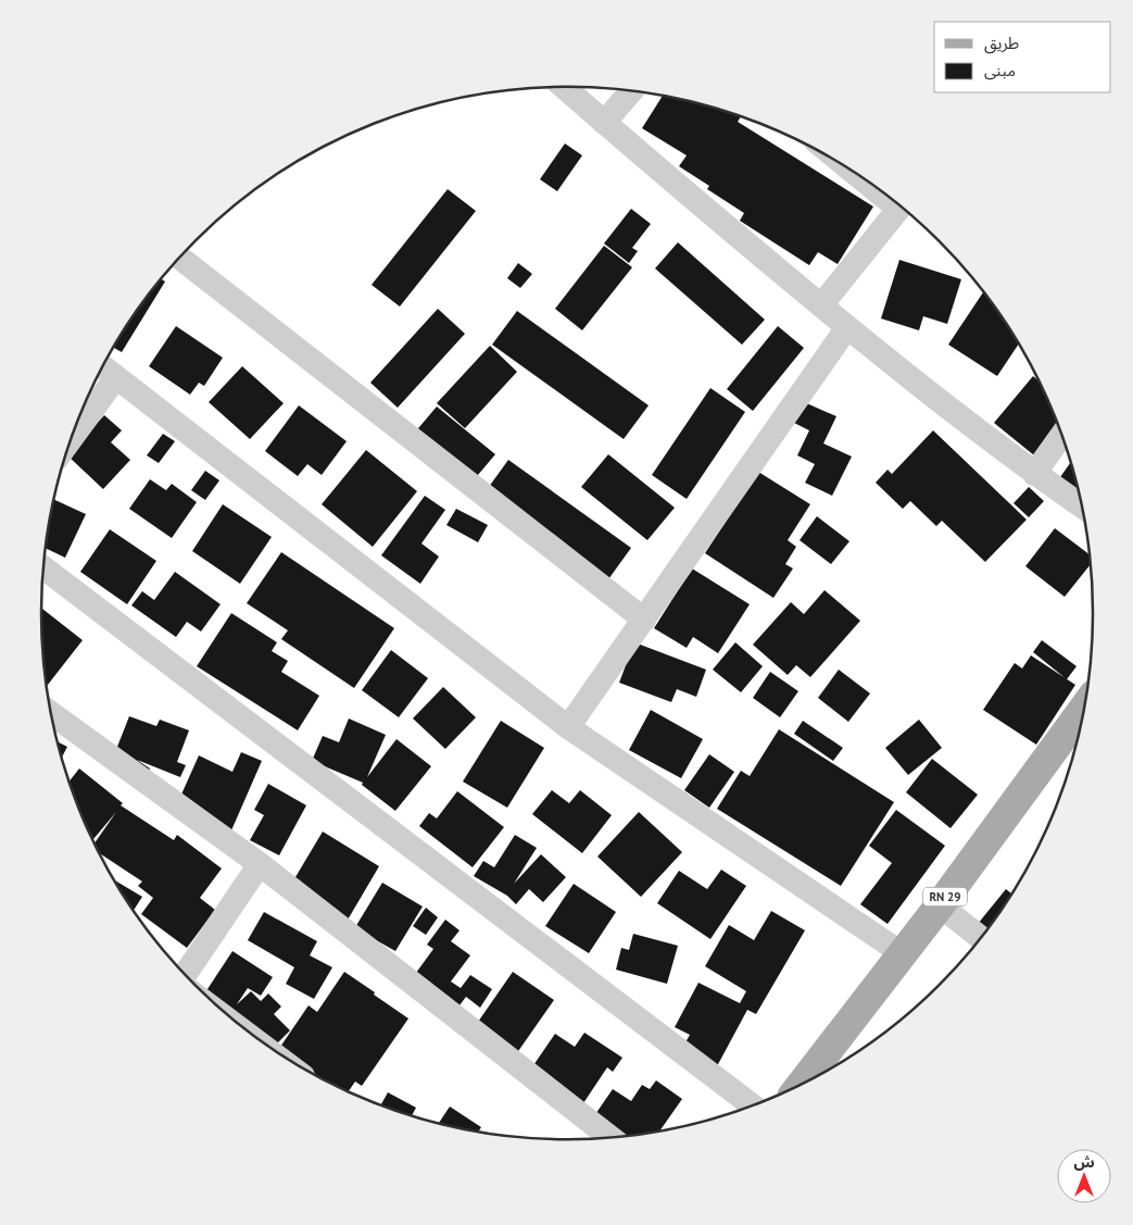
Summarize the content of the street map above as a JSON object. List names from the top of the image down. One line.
{"streets":{"main road":["RN 29"]},"legend":["طريق","مبنى"],"north":"top"}
